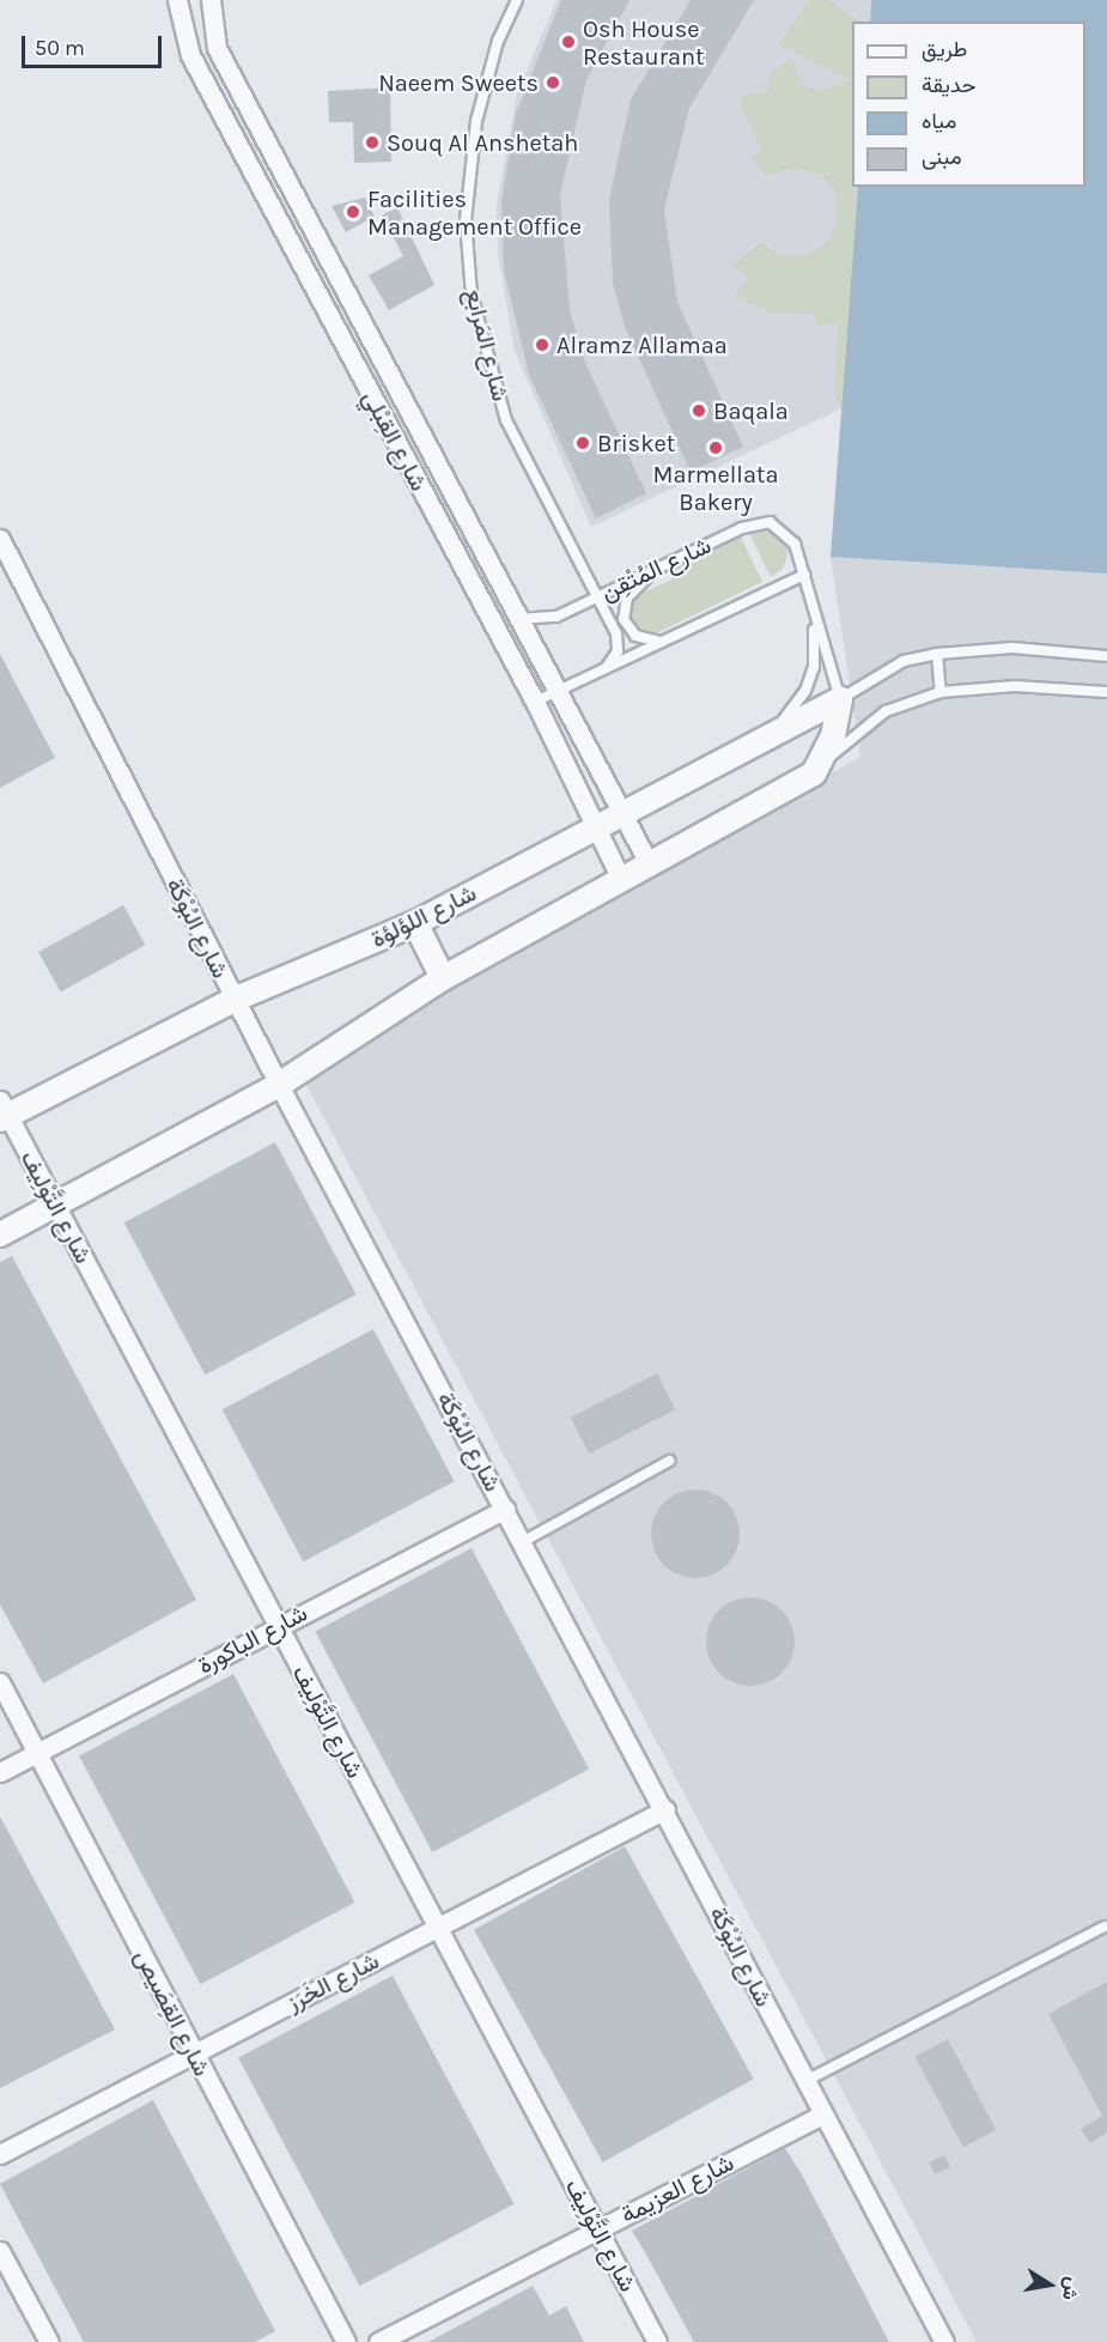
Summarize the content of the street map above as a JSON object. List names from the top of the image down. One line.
{"streets":{"street":["شارع القِبْلي","شارع اللؤلؤة","شارع البُوْكَة","شارع التَّوْلِيف","شارع الباكورة","شارع الخَرَز","شارع القِصَيص","شارع العزيمة"],"lane":["شارع المَرابع","شارع المُتْقِن"]},"crossings":[["شارع المَرابع","شارع المُتْقِن"],["شارع القِبْلي","شارع المُتْقِن"],["شارع القِبْلي","شارع اللؤلؤة"],["شارع المُتْقِن","شارع اللؤلؤة"],["شارع اللؤلؤة","شارع البُوْكَة"],["شارع اللؤلؤة","شارع التَّوْلِيف"],["شارع البُوْكَة","شارع الباكورة"],["شارع البُوْكَة","شارع الخَرَز"],["شارع البُوْكَة","شارع العزيمة"],["شارع التَّوْلِيف","شارع الباكورة"],["شارع التَّوْلِيف","شارع الخَرَز"],["شارع التَّوْلِيف","شارع العزيمة"],["شارع الباكورة","شارع القِصَيص"],["شارع الخَرَز","شارع القِصَيص"]],"places":["Osh House Restaurant","Naeem Sweets","Souq Al Anshetah","Facilities Management Office","Alramz Allamaa","Baqala","Brisket","Marmellata Bakery"],"legend":["طريق","حديقة","مياه","مبنى"],"scale_bar":"50 m","north":"right"}
